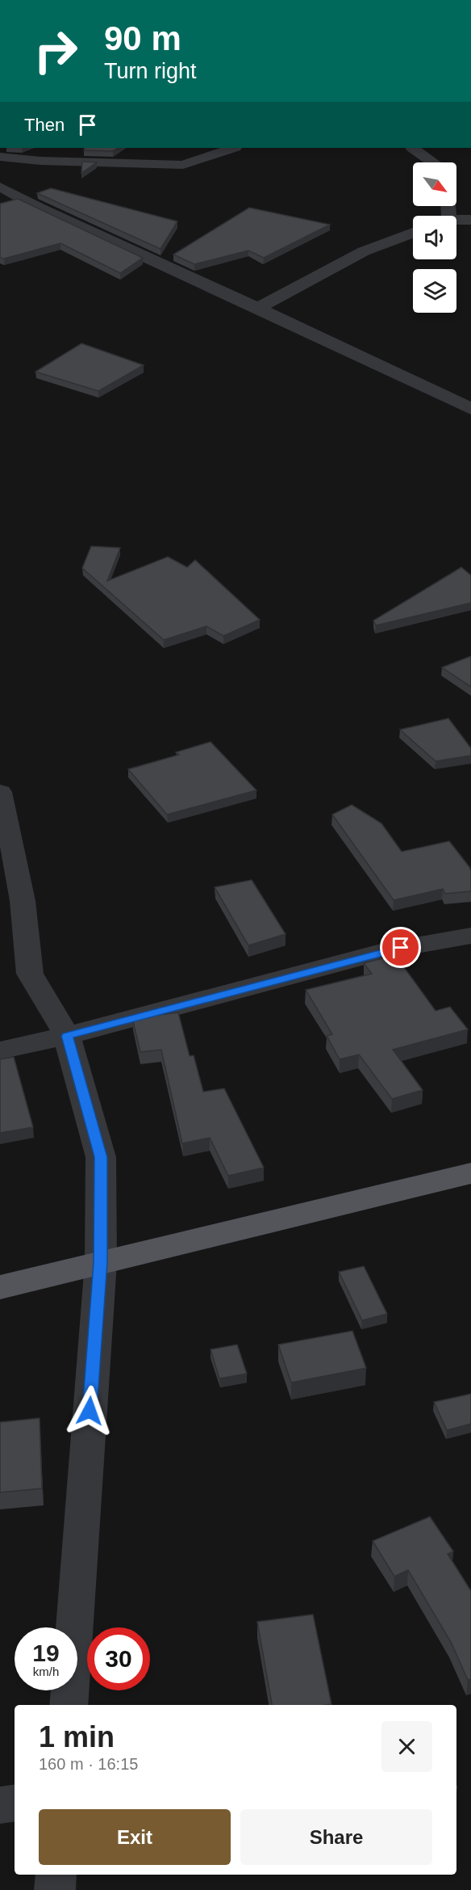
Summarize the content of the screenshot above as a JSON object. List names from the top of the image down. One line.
{"north":"bottom right","page":{"turn":["90 m","Turn right"],"then":"Then","speed":"19 km/h","limit":"30","heading":["1 min","160 m · 16:15"],"buttons":["Exit","Share"]}}
